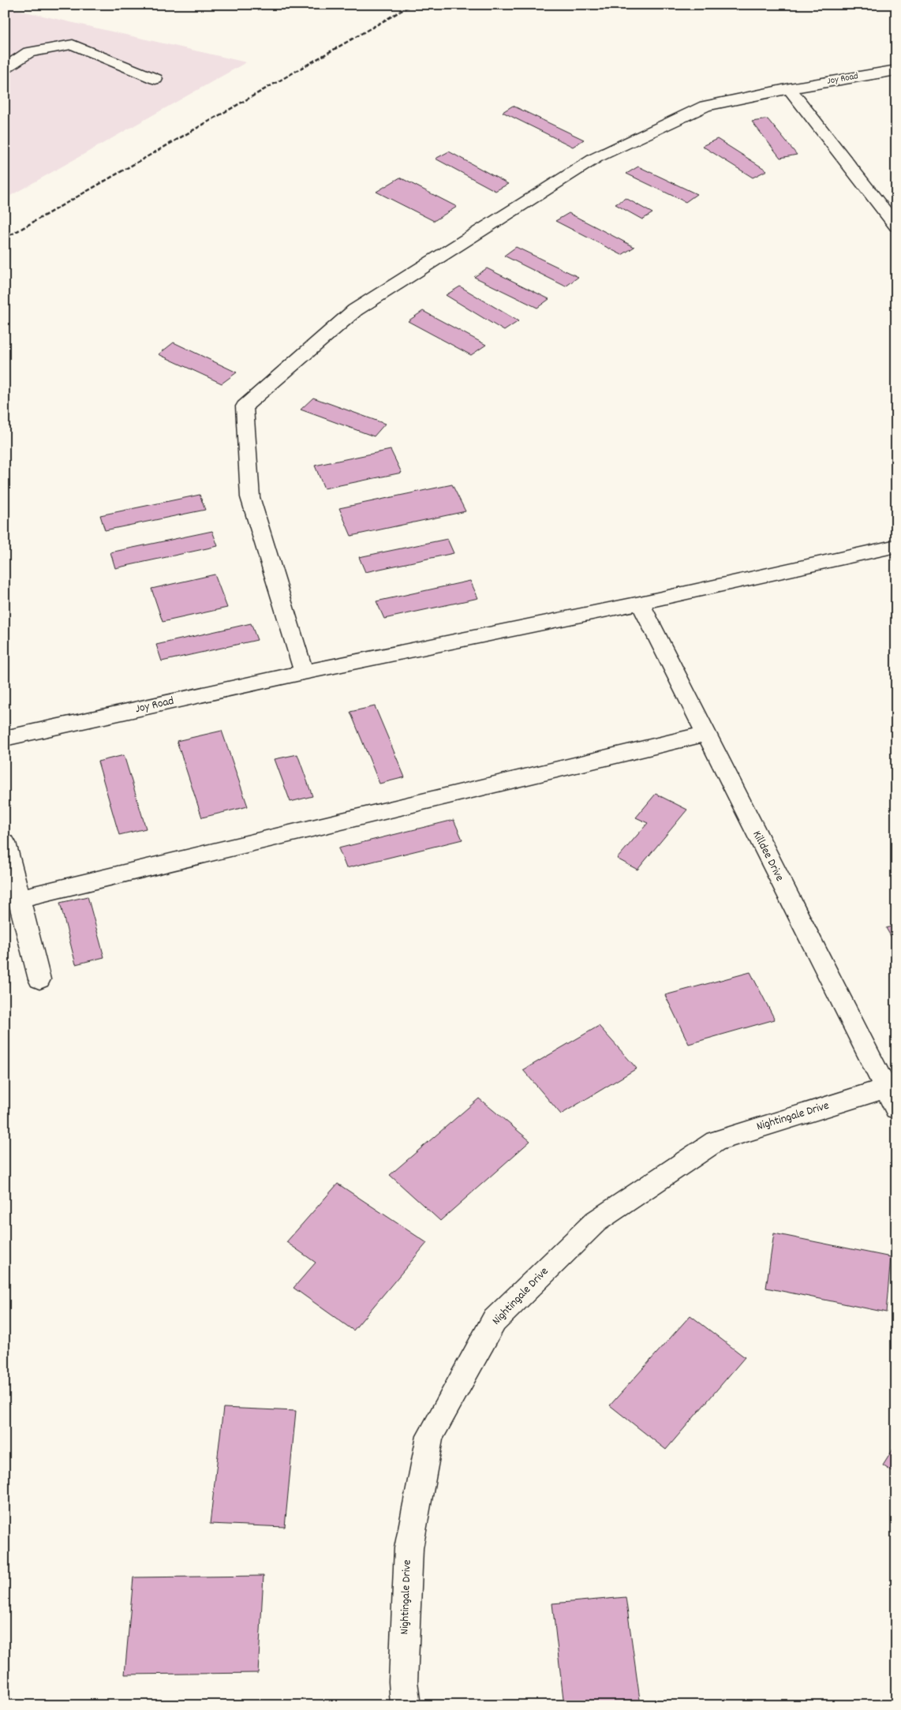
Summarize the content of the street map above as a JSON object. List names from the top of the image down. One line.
{"streets":{"street":["Joy Road","Killdee Drive","Nightingale Drive"]},"crossings":[["Joy Road","Killdee Drive"],["Killdee Drive","Nightingale Drive"]]}
